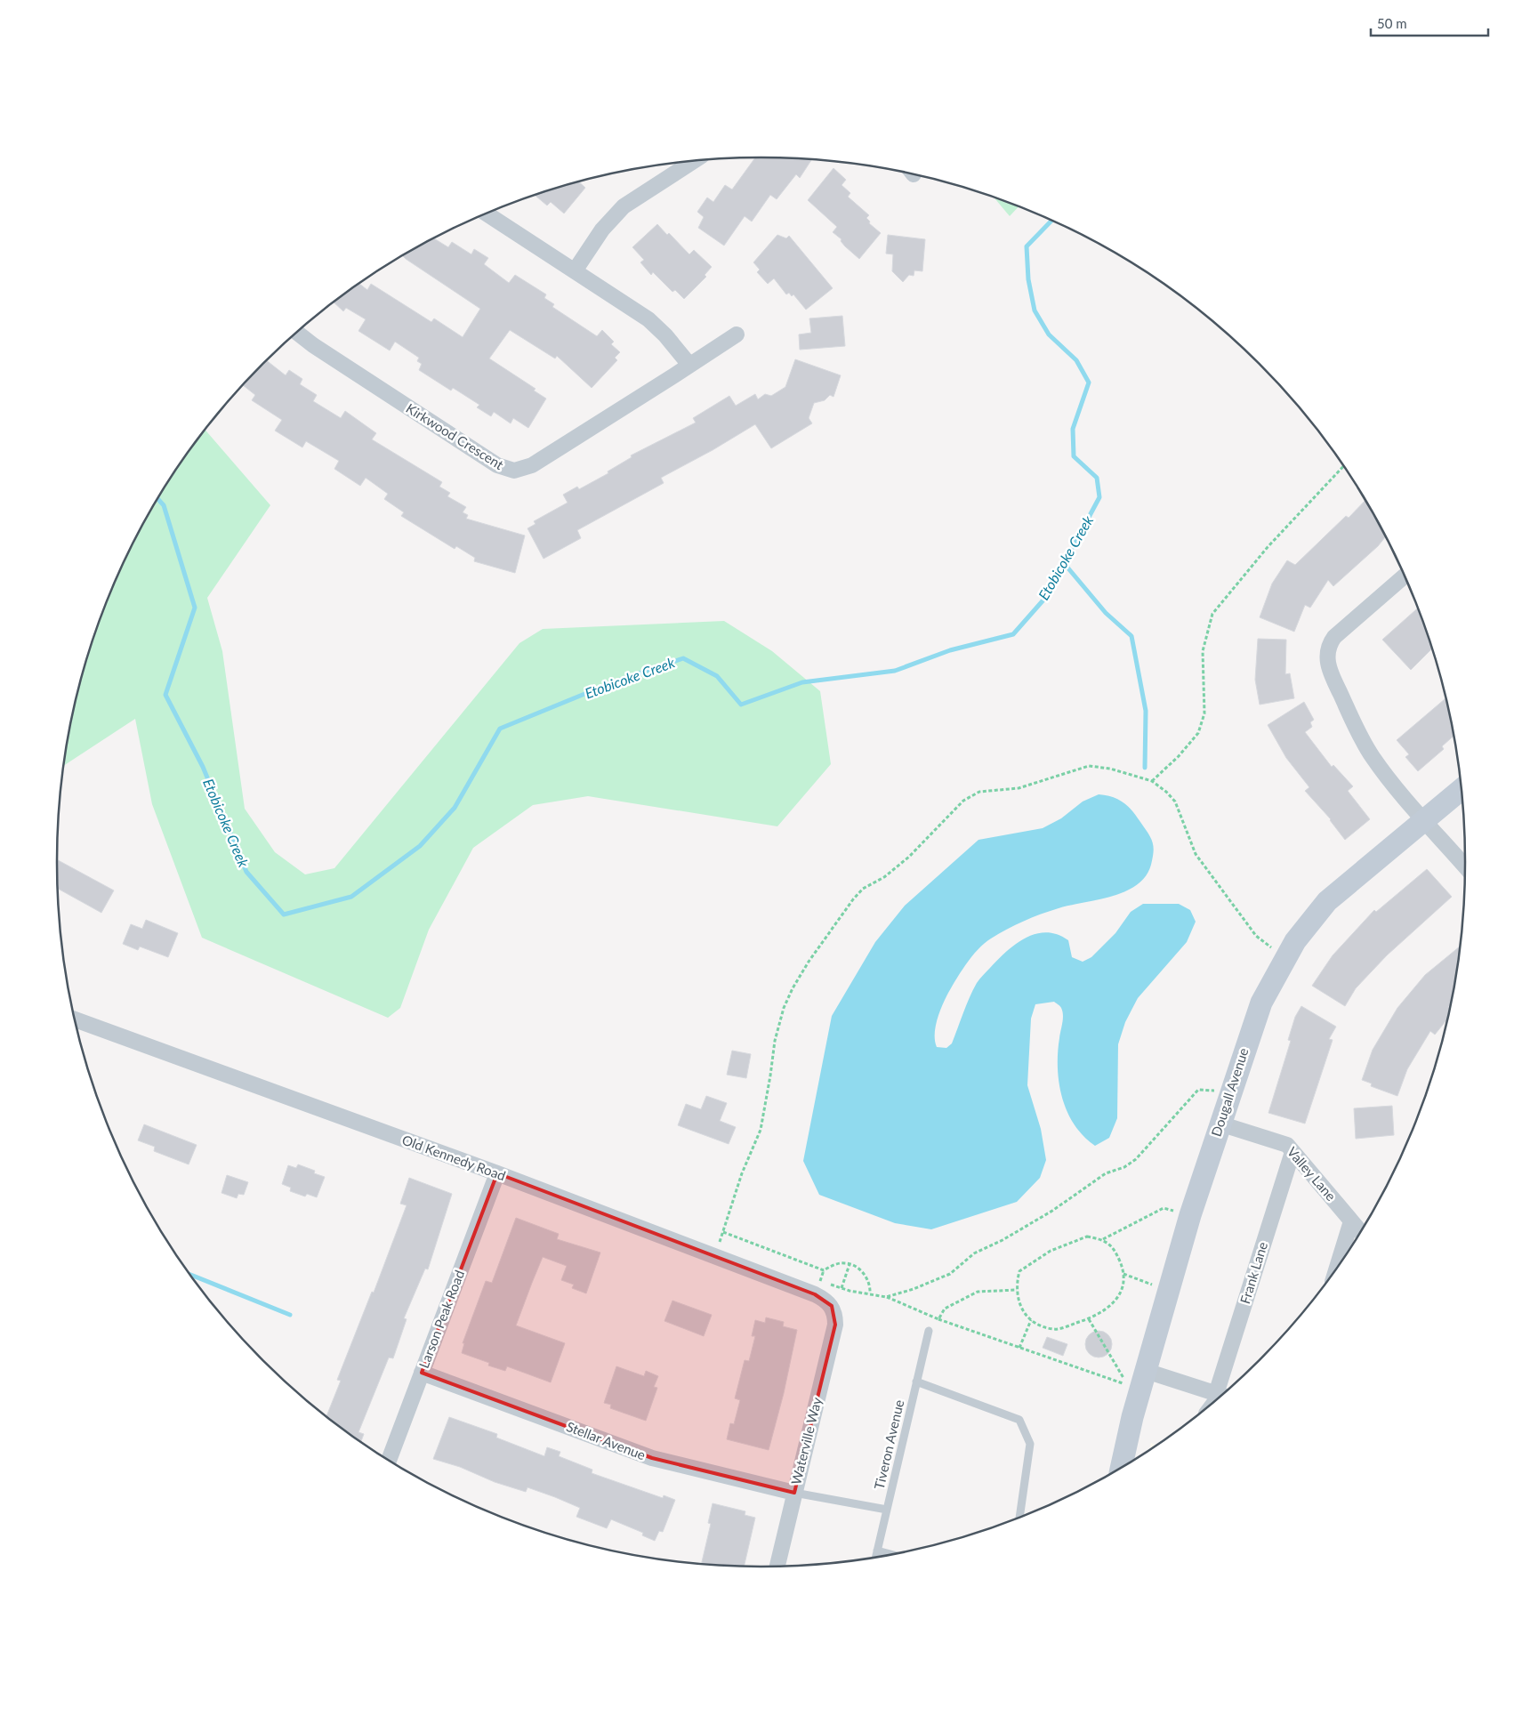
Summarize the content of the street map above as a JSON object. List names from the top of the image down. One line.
{"streets":{"street":["Kirkwood Crescent","Dougall Avenue","Old Kennedy Road","Valley Lane","Frank Lane","Larson Peak Road","Stellar Avenue","Waterville Way"],"lane":["Tiveron Avenue"]},"crossings":[["Dougall Avenue","Valley Lane"],["Old Kennedy Road","Larson Peak Road"],["Old Kennedy Road","Waterville Way"],["Valley Lane","Frank Lane"],["Larson Peak Road","Stellar Avenue"],["Stellar Avenue","Waterville Way"]],"water":["Etobicoke Creek"],"scale_bar":"50 m"}
